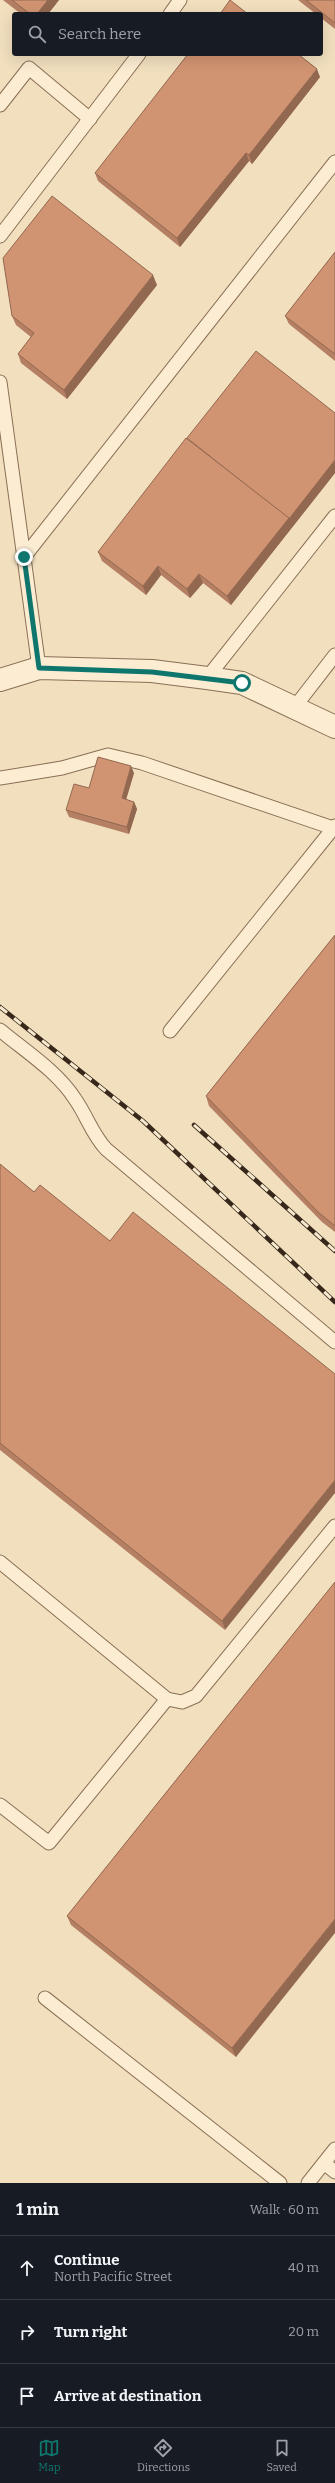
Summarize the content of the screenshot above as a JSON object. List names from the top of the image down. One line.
{"page":{"search":"Search here","heading":["1 min","Walk · 60 m"],"list":[["Continue","North Pacific Street","40 m"],["Turn right","20 m"],"Arrive at destination"],"nav":["Map","Directions","Saved"]}}
